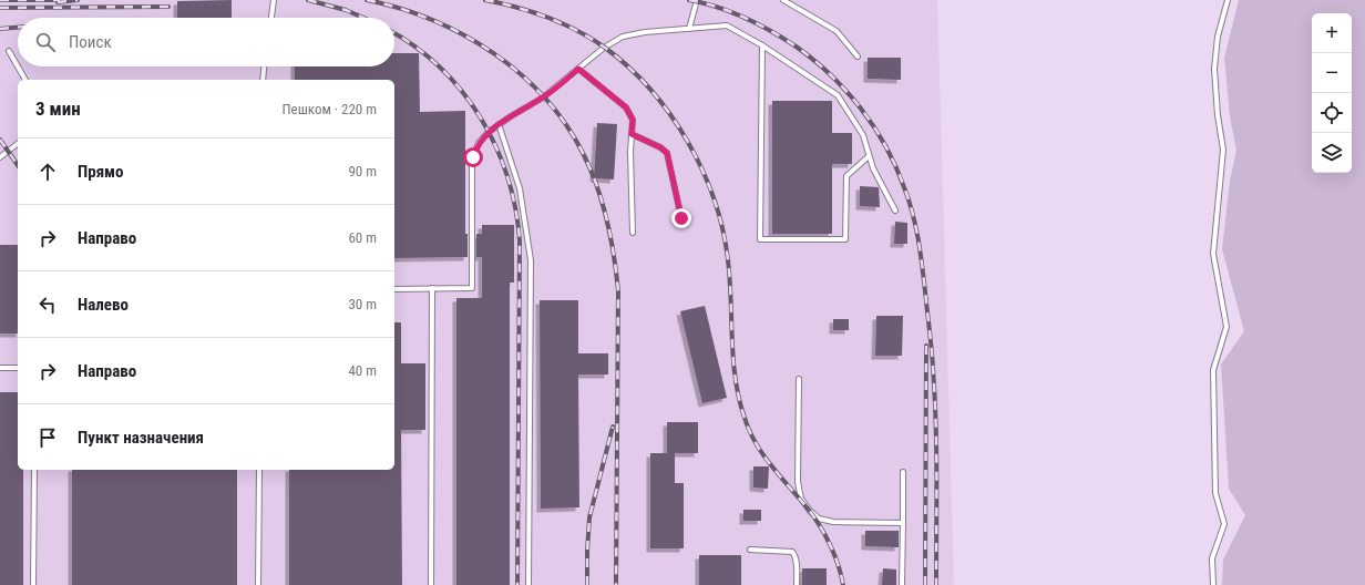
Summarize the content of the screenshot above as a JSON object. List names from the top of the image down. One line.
{"page":{"map_buttons":["+","−"],"search":"Поиск","heading":["3 мин","Пешком · 220 m"],"list":[["Прямо","90 m"],["Направо","60 m"],["Налево","30 m"],["Направо","40 m"],"Пункт назначения"]}}
